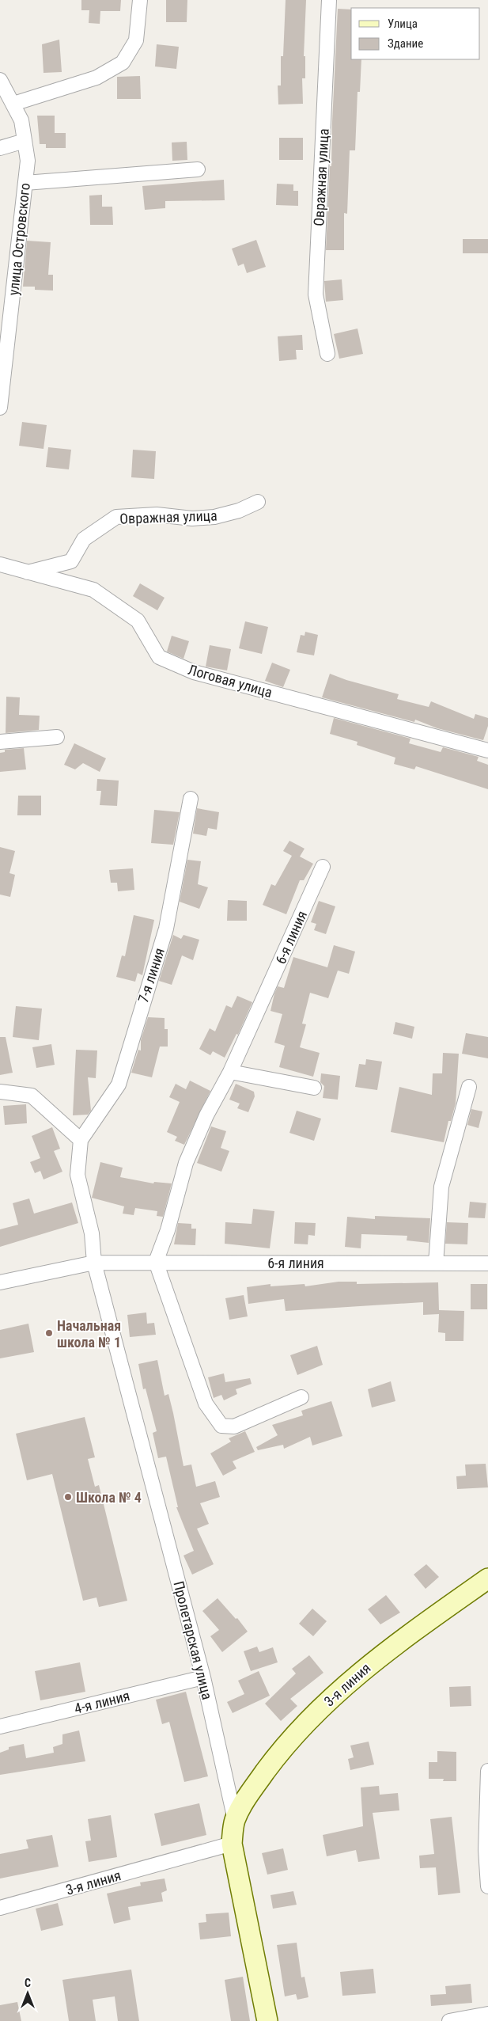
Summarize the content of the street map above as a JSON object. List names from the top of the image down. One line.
{"streets":{"main road":["Пролетарская улица","3-я линия"],"street":["Овражная улица","улица Островского","Логовая улица","6-я линия","7-я линия","4-я линия"]},"crossings":[["Овражная улица","Логовая улица"],["6-я линия","7-я линия"],["6-я линия","Пролетарская улица"],["7-я линия","Пролетарская улица"],["Пролетарская улица","3-я линия"],["Пролетарская улица","4-я линия"]],"places":["Начальная школа № 1","Школа № 4"],"legend":["Улица","Здание"],"north":"top"}
